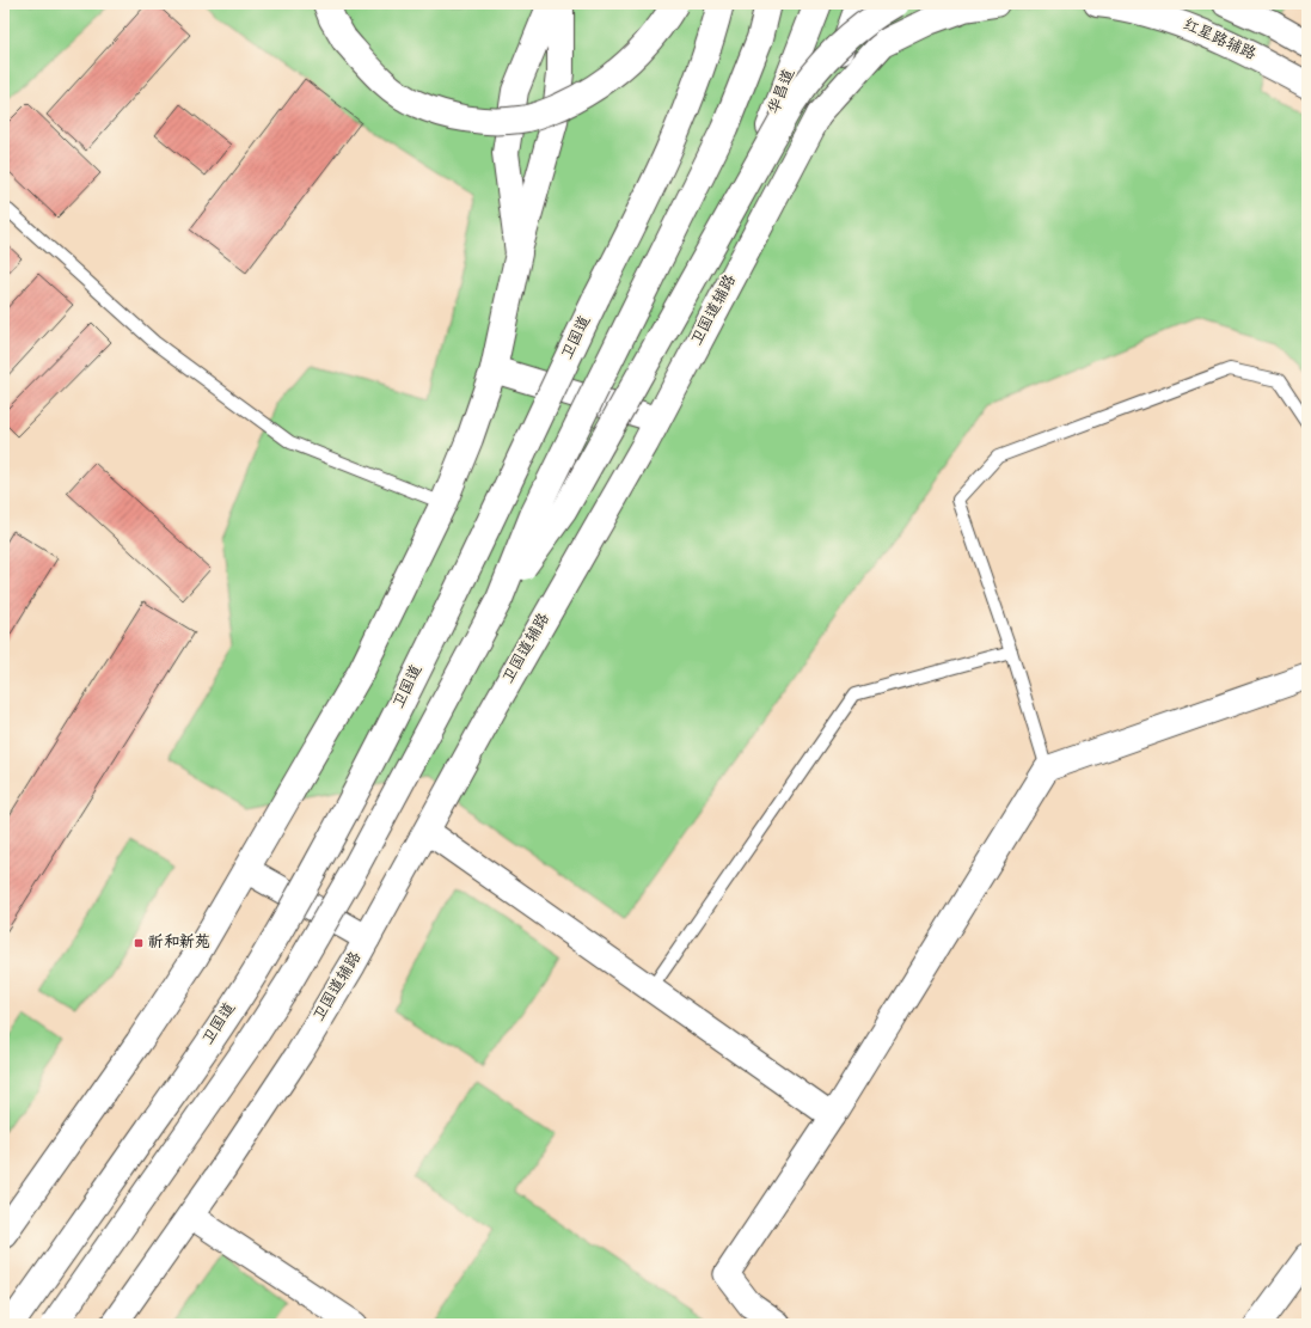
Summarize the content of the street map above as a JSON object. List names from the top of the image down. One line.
{"streets":{"main road":["红星路辅路","华昌道","卫国道辅路","卫国道"]},"places":{"transit":["祈和新苑"]}}
